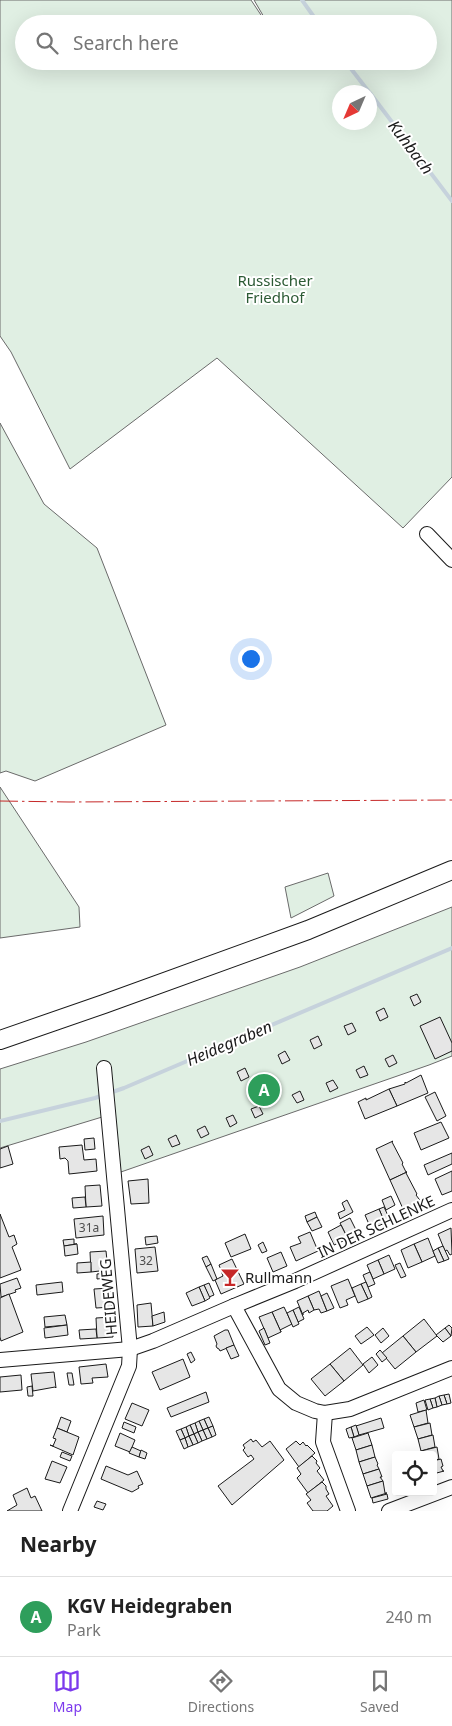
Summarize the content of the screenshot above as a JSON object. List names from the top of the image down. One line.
{"streets":{"street":["IN DER SCHLENKE","HEIDEWEG"]},"crossings":[["IN DER SCHLENKE","HEIDEWEG"]],"water":["Kuhbach","Heidegraben"],"parks":["Russischer Friedhof"],"places":{"bar":["Rullmann"]},"house_numbers":["31a","32"],"north":"bottom left","page":{"search":"Search here","pins":"A","heading":"Nearby","list":[{"mark":"A","name":"KGV Heidegraben","note":"Park","value":"240 m"}],"nav":["Map","Directions","Saved"]}}
